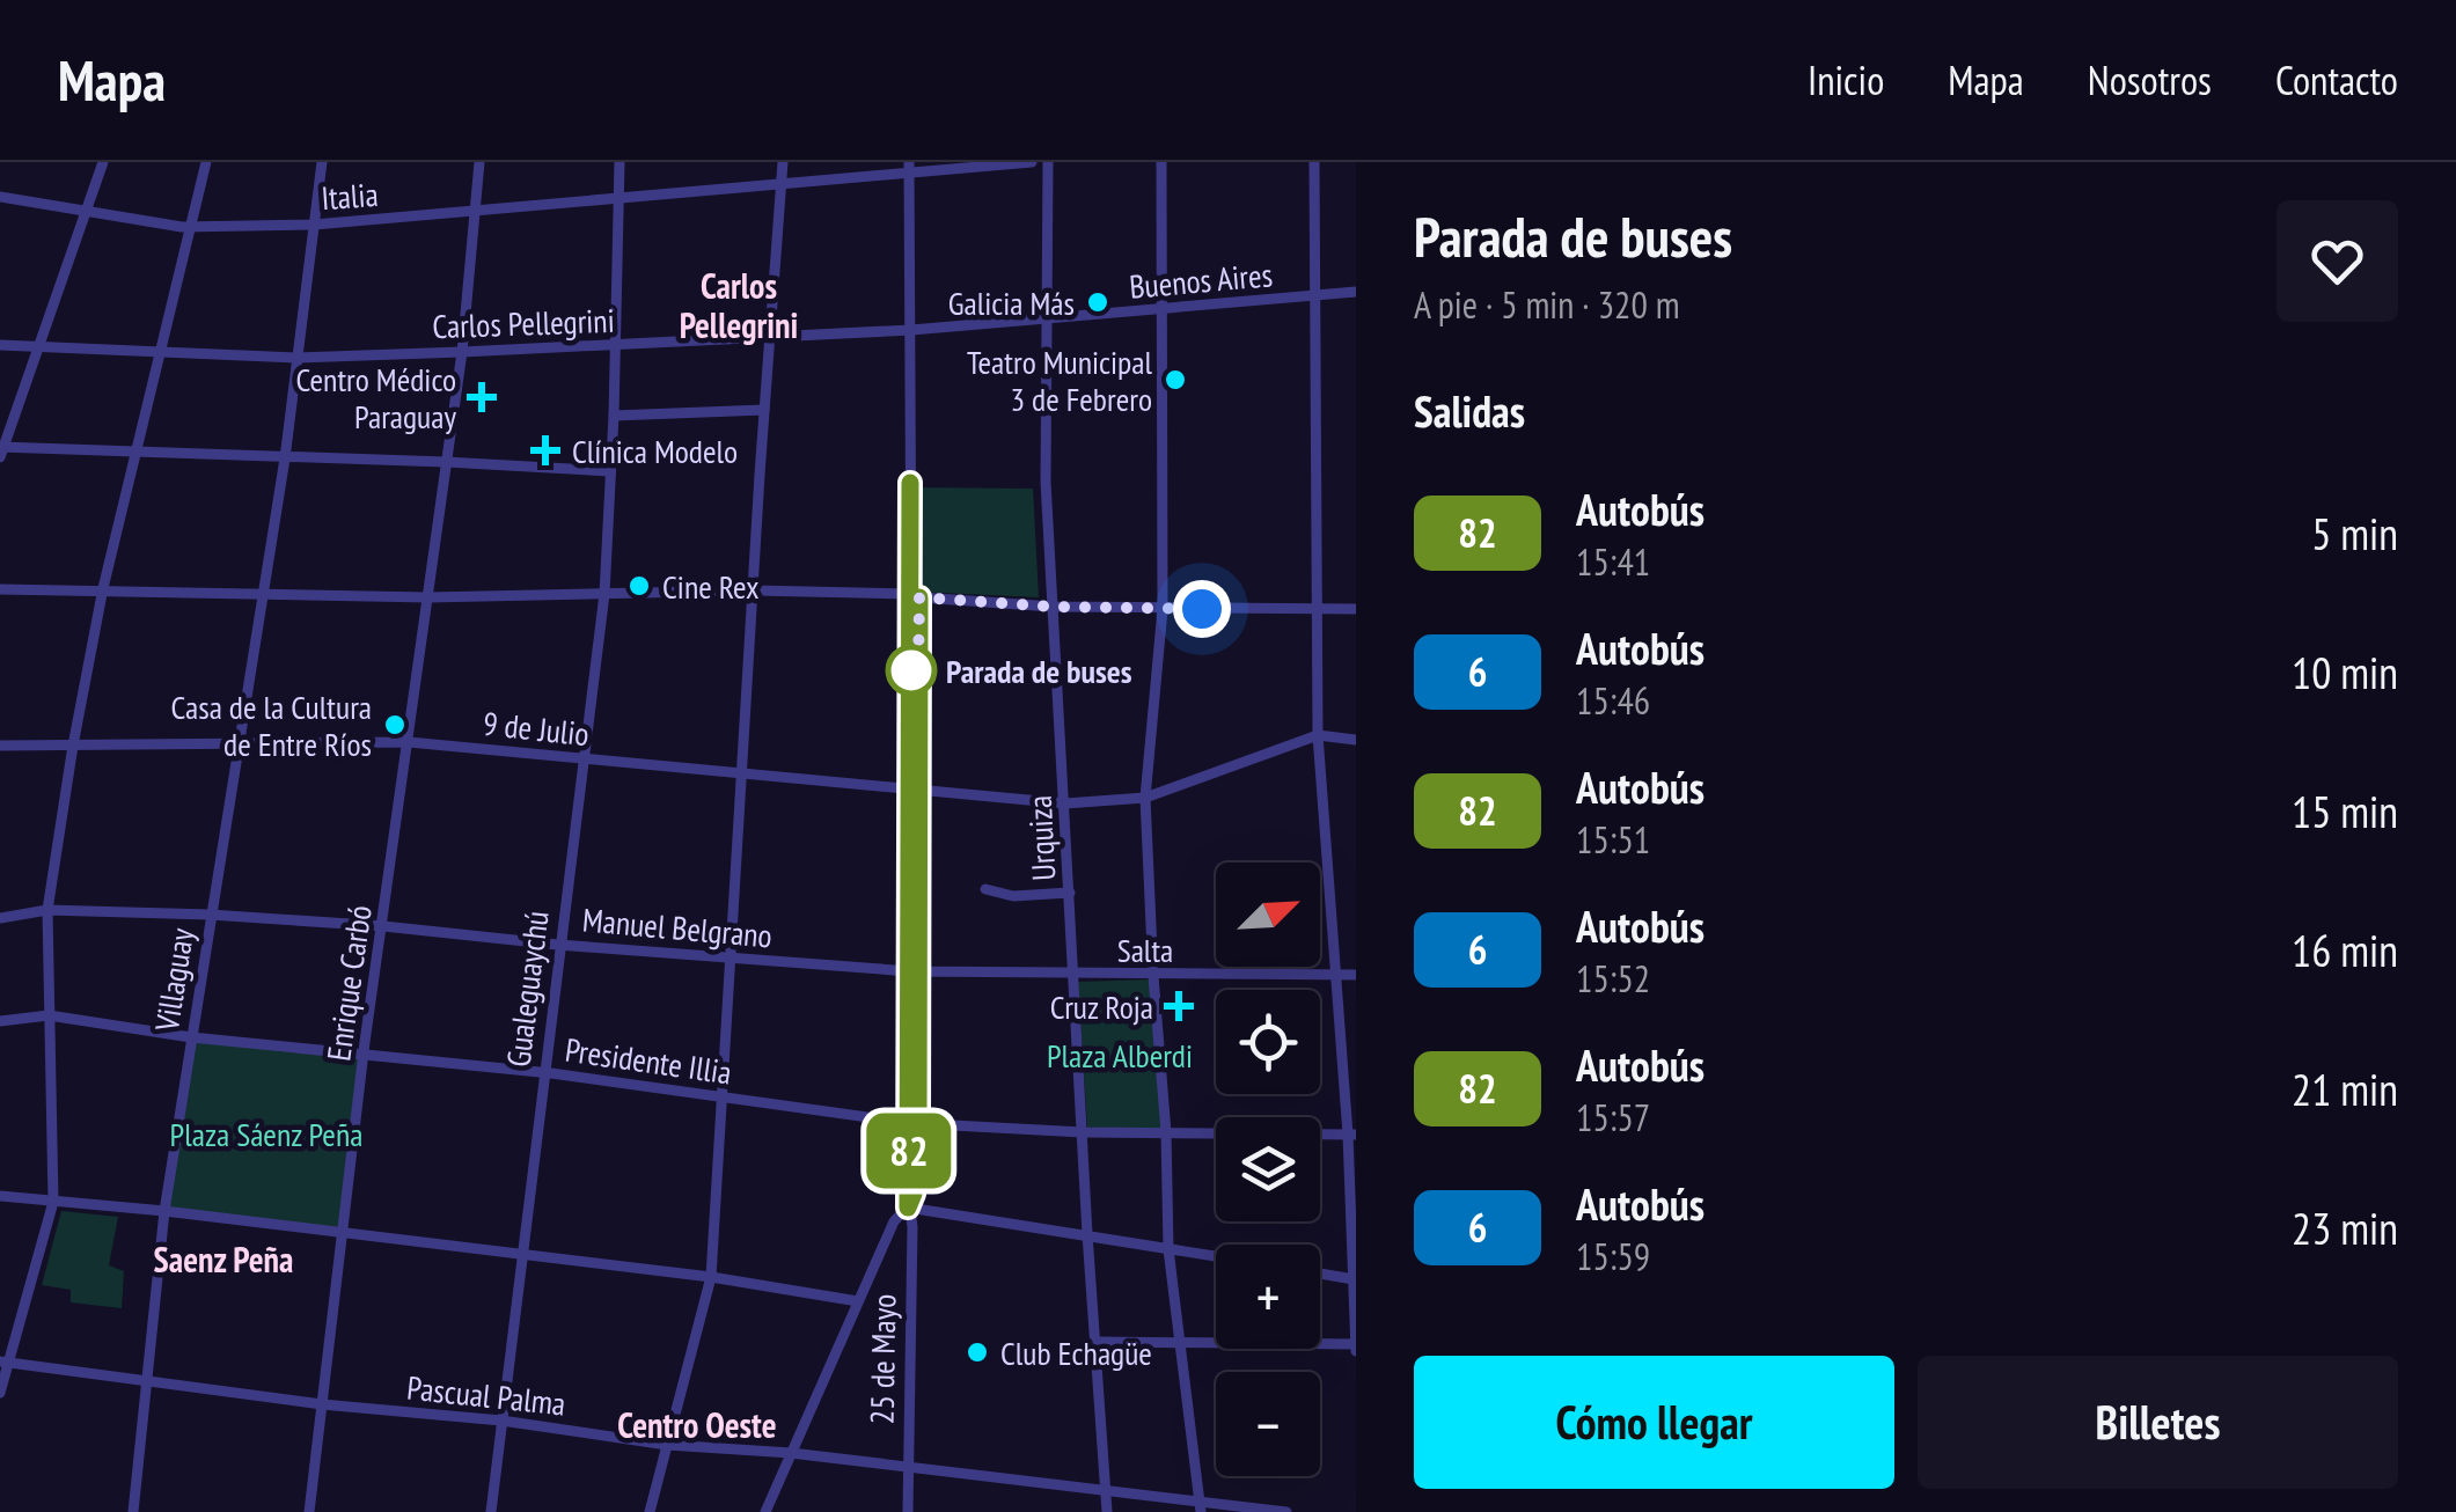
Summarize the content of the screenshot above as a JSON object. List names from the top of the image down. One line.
{"streets":{"street":["Italia","Buenos Aires","Carlos Pellegrini","9 de Julio","Urquiza","Manuel Belgrano","Salta","Villaguay","Enrique Carbó","Gualeguaychú","Presidente Illia","25 de Mayo","Pascual Palma"]},"crossings":[["Italia","Villaguay"],["Italia","Enrique Carbó"],["Italia","Gualeguaychú"],["Italia","25 de Mayo"],["Buenos Aires","Carlos Pellegrini"],["Buenos Aires","Urquiza"],["Carlos Pellegrini","Urquiza"],["Carlos Pellegrini","Villaguay"],["Carlos Pellegrini","Enrique Carbó"],["Carlos Pellegrini","Gualeguaychú"],["Carlos Pellegrini","25 de Mayo"],["9 de Julio","Urquiza"],["9 de Julio","Villaguay"],["9 de Julio","Enrique Carbó"],["9 de Julio","Gualeguaychú"],["9 de Julio","25 de Mayo"],["Urquiza","Manuel Belgrano"],["Urquiza","Salta"],["Urquiza","Presidente Illia"],["Urquiza","Pascual Palma"],["Manuel Belgrano","Salta"],["Manuel Belgrano","Villaguay"],["Manuel Belgrano","Enrique Carbó"],["Manuel Belgrano","Gualeguaychú"],["Manuel Belgrano","25 de Mayo"],["Villaguay","Presidente Illia"],["Villaguay","Pascual Palma"],["Enrique Carbó","Presidente Illia"],["Enrique Carbó","Pascual Palma"],["Gualeguaychú","Presidente Illia"],["Gualeguaychú","Pascual Palma"],["Presidente Illia","25 de Mayo"],["25 de Mayo","Pascual Palma"]],"districts":["Carlos Pellegrini","Saenz Peña","Centro Oeste"],"parks":["Plaza Alberdi","Plaza Sáenz Peña"],"places":{"other":["Galicia Más","Teatro Municipal 3 de Febrero","Cine Rex","Parada de buses","Casa de la Cultura de Entre Ríos","Club Echagüe"],"health":["Centro Médico Paraguay","Clínica Modelo","Cruz Roja"]},"lines":["bus line 82"],"north":"top right","page":{"header":"Mapa","nav":["Inicio","Mapa","Nosotros","Contacto"],"on_map":"82","heading":[["Parada de buses","A pie · 5 min · 320 m"],"Salidas"],"list":[{"mark":"82","name":"Autobús","note":"15:41","value":"5 min"},{"mark":"6","name":"Autobús","note":"15:46","value":"10 min"},{"mark":"82","name":"Autobús","note":"15:51","value":"15 min"},{"mark":"6","name":"Autobús","note":"15:52","value":"16 min"},{"mark":"82","name":"Autobús","note":"15:57","value":"21 min"},{"mark":"6","name":"Autobús","note":"15:59","value":"23 min"}],"map_buttons":["+","−"],"buttons":["Cómo llegar","Billetes"]}}
